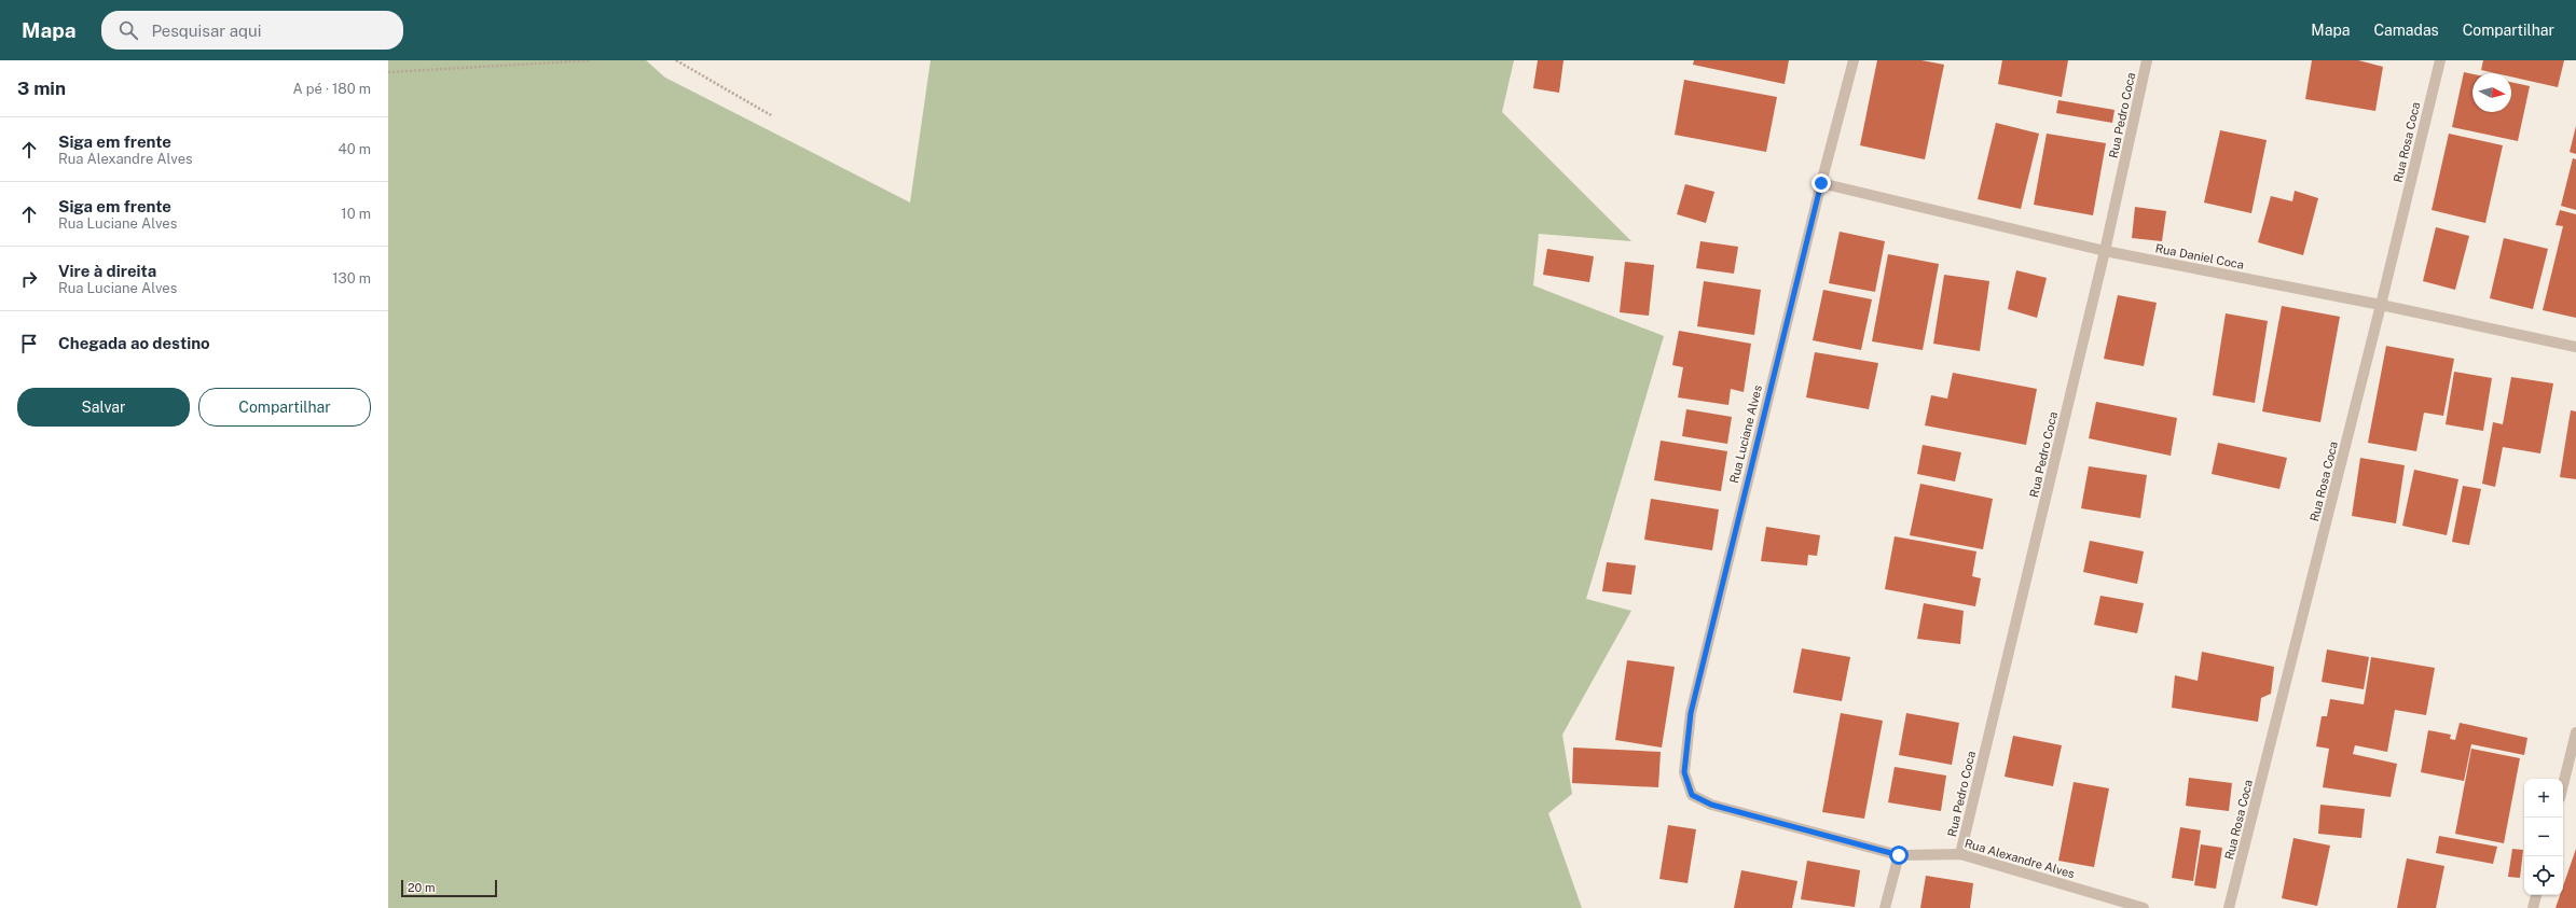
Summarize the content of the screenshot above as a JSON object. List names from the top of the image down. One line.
{"streets":{"street":["Rua Pedro Coca","Rua Rosa Coca","Rua Daniel Coca","Rua Luciane Alves","Rua Alexandre Alves"]},"crossings":[["Rua Pedro Coca","Rua Daniel Coca"],["Rua Pedro Coca","Rua Alexandre Alves"],["Rua Rosa Coca","Rua Daniel Coca"],["Rua Daniel Coca","Rua Luciane Alves"],["Rua Luciane Alves","Rua Alexandre Alves"]],"scale_bar":"20 m","north":"right","page":{"header":"Mapa","search":"Pesquisar aqui","nav":["Mapa","Camadas","Compartilhar"],"heading":["3 min","A pé · 180 m"],"list":[["Siga em frente","Rua Alexandre Alves","40 m"],["Siga em frente","Rua Luciane Alves","10 m"],["Vire à direita","Rua Luciane Alves","130 m"],"Chegada ao destino"],"buttons":["Salvar","Compartilhar"],"map_buttons":["+","−"],"scale":"20 m"}}
